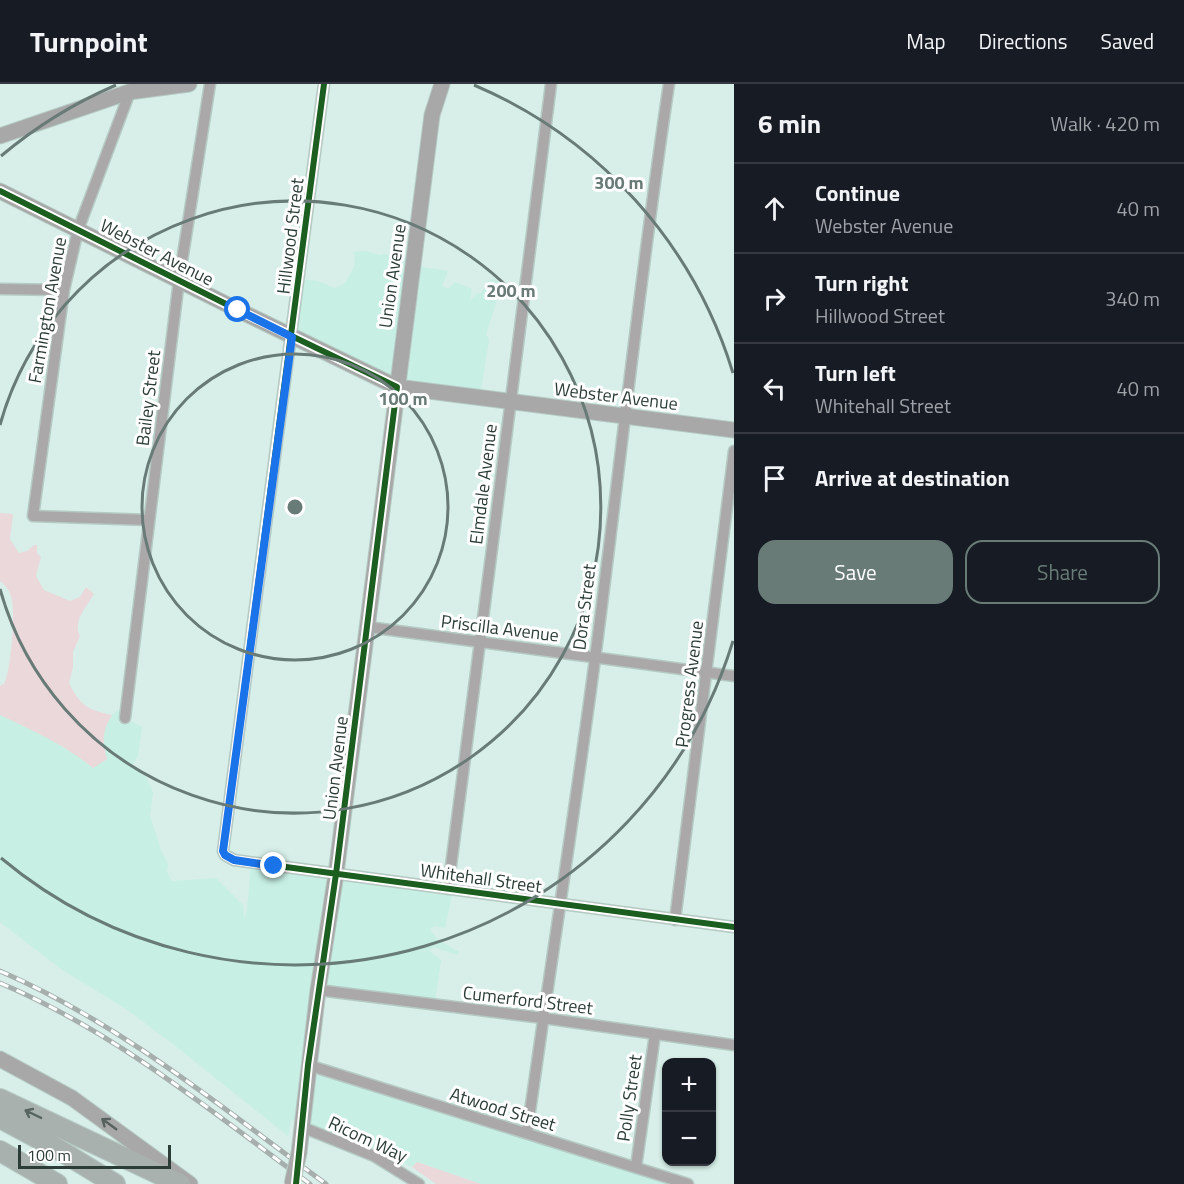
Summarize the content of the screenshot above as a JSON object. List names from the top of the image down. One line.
{"streets":{"main road":["Webster Avenue","Union Avenue"],"street":["Hillwood Street","Farmington Avenue","Bailey Street","Elmdale Avenue","Dora Street","Priscilla Avenue","Progress Avenue","Whitehall Street","Cumerford Street","Polly Street","Atwood Street","Ricom Way"]},"crossings":[["Hillwood Street","Webster Avenue"],["Hillwood Street","Whitehall Street"],["Webster Avenue","Union Avenue"],["Webster Avenue","Farmington Avenue"],["Webster Avenue","Bailey Street"],["Webster Avenue","Elmdale Avenue"],["Webster Avenue","Dora Street"],["Union Avenue","Priscilla Avenue"],["Union Avenue","Whitehall Street"],["Union Avenue","Cumerford Street"],["Union Avenue","Atwood Street"],["Union Avenue","Ricom Way"],["Farmington Avenue","Bailey Street"],["Elmdale Avenue","Priscilla Avenue"],["Elmdale Avenue","Whitehall Street"],["Dora Street","Priscilla Avenue"],["Dora Street","Whitehall Street"],["Dora Street","Cumerford Street"],["Dora Street","Atwood Street"],["Priscilla Avenue","Progress Avenue"],["Progress Avenue","Whitehall Street"],["Cumerford Street","Polly Street"],["Polly Street","Atwood Street"]],"scale_bar":"100 m","page":{"header":"Turnpoint","nav":["Map","Directions","Saved"],"heading":["6 min","Walk · 420 m"],"list":[["Continue","Webster Avenue","40 m"],["Turn right","Hillwood Street","340 m"],["Turn left","Whitehall Street","40 m"],"Arrive at destination"],"buttons":["Save","Share"],"map_buttons":["+","−"],"scale":"100 m"},"rings":["300 m","200 m","100 m"]}
